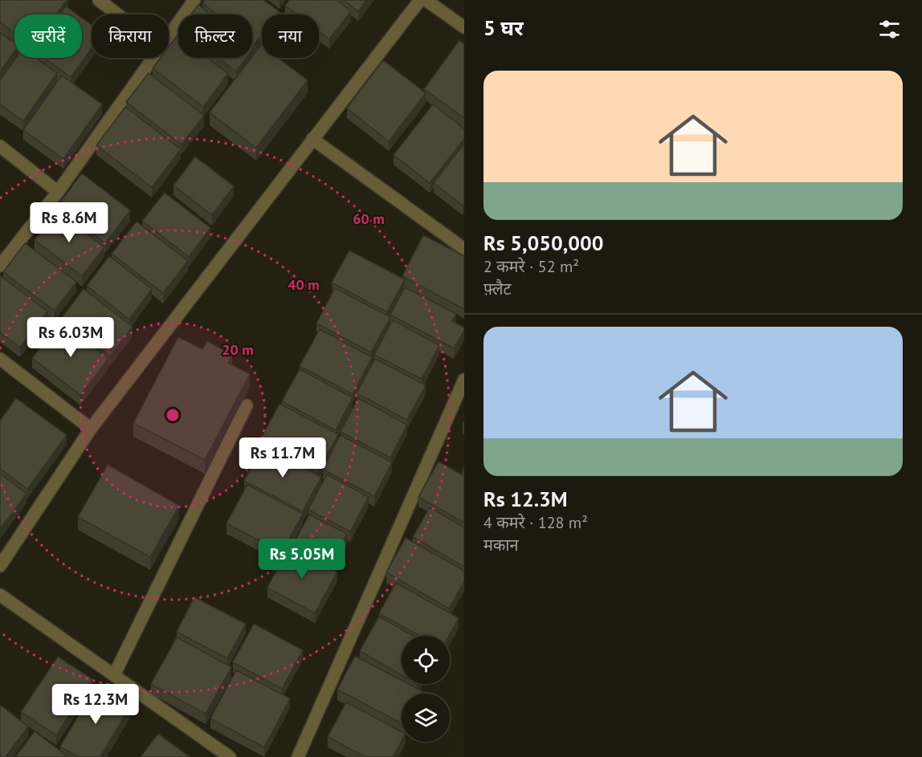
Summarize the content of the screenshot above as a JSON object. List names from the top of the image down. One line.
{"page":{"heading":"5 घर","chip":["खरीदें","किराया","फ़िल्टर","नया"],"list":[{"name":"Rs 5,050,000","note":"2 कमरे · 52 m² · फ़्लैट"},{"name":"Rs 12.3M","note":"4 कमरे · 128 m² · मकान"}],"price":["Rs 8.6M","Rs 6.03M","Rs 11.7M","Rs 5.05M","Rs 12.3M"]},"rings":["60 m","40 m","20 m"]}
